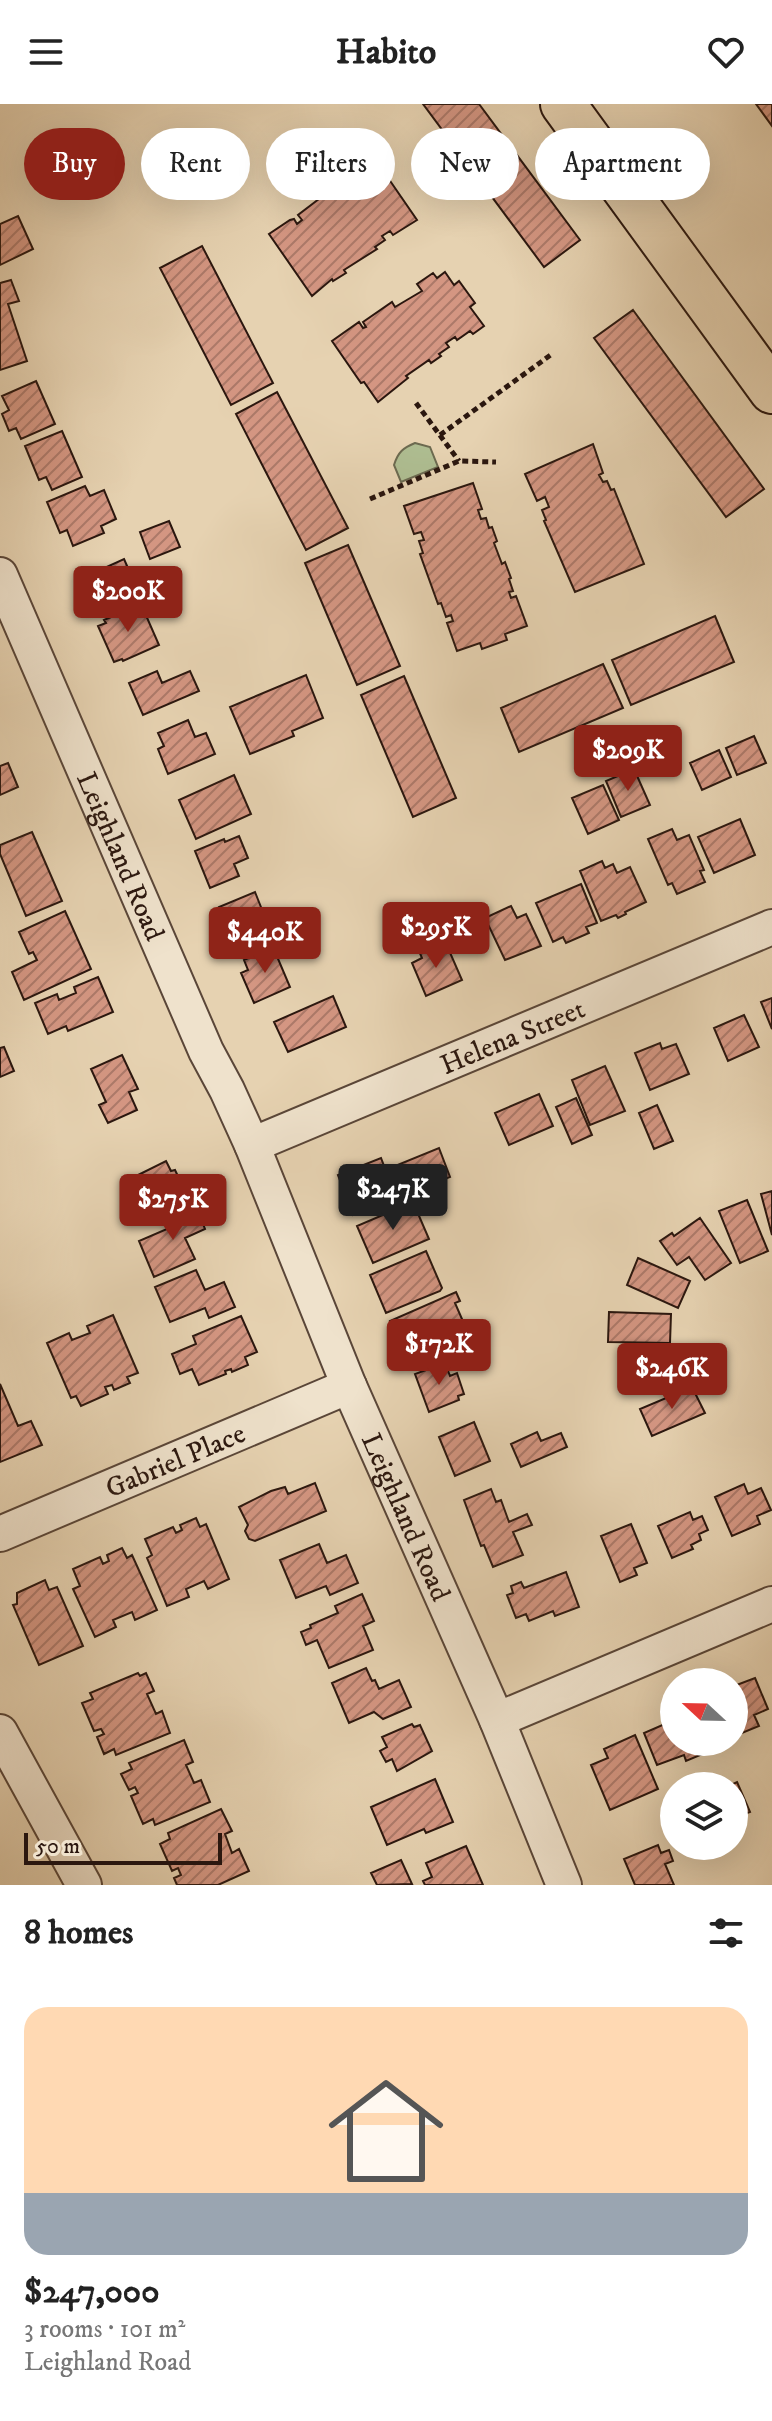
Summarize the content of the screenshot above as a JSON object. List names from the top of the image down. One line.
{"streets":{"street":["Leighland Road","Helena Street","Gabriel Place"]},"crossings":[["Leighland Road","Helena Street"],["Leighland Road","Gabriel Place"]],"scale_bar":"50 m","north":"left","page":{"header":"Habito","chip":["Buy","Rent","Filters","New","Apartment"],"price":["$200K","$209K","$295K","$440K","$247K","$275K","$172K","$246K"],"scale":"50 m","heading":"8 homes","list":[{"name":"$247,000","note":"3 rooms · 101 m² · Leighland Road"}]}}
